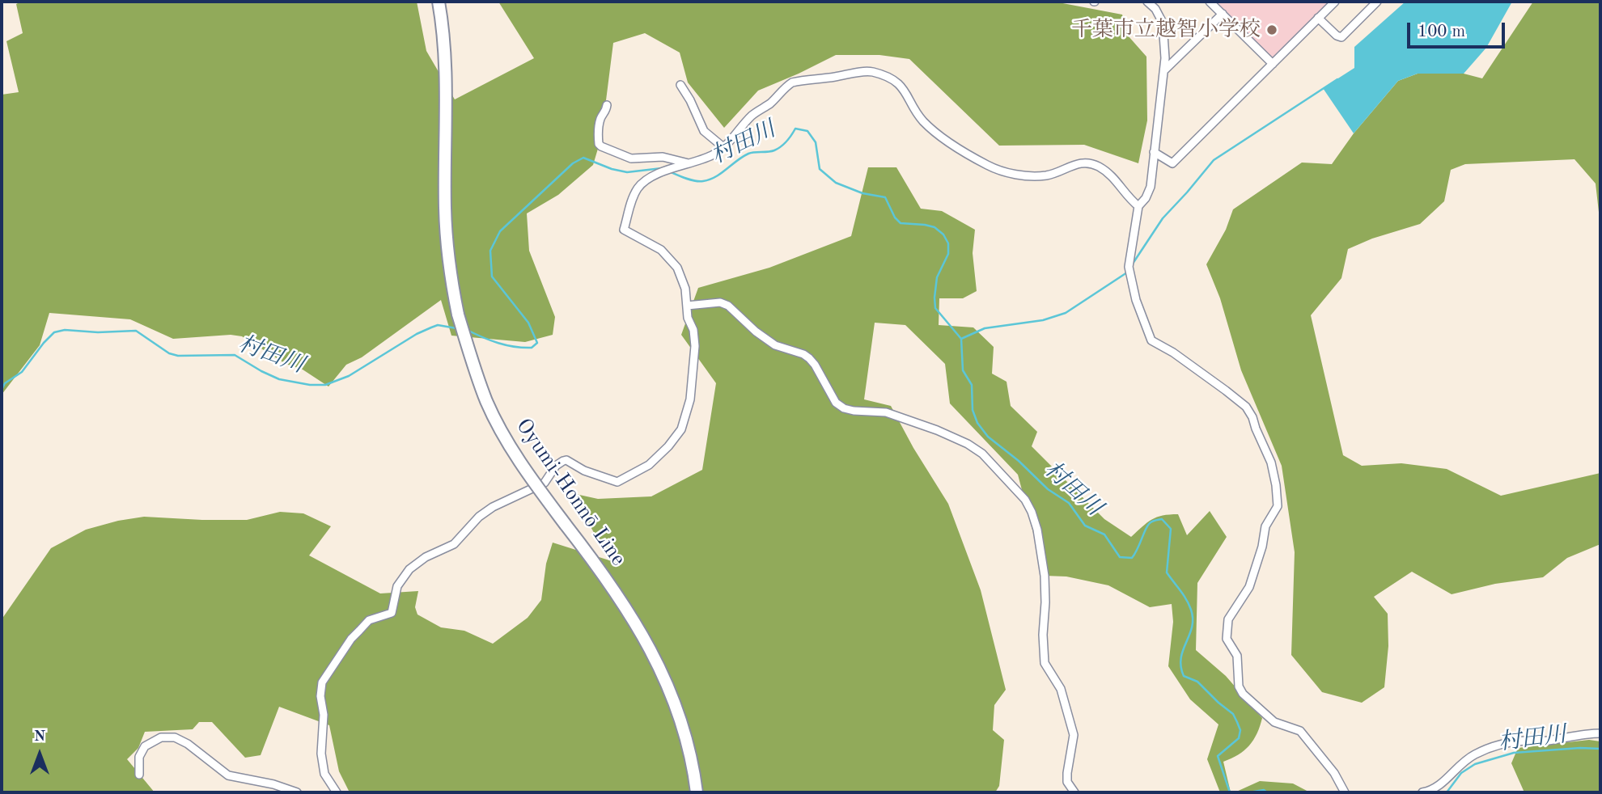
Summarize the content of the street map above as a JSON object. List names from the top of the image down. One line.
{"streets":{"main road":["Oyumi-Honnō Line"]},"water":["村田川"],"places":["千葉市立越智小学校"],"scale_bar":"100 m","north":"top"}
